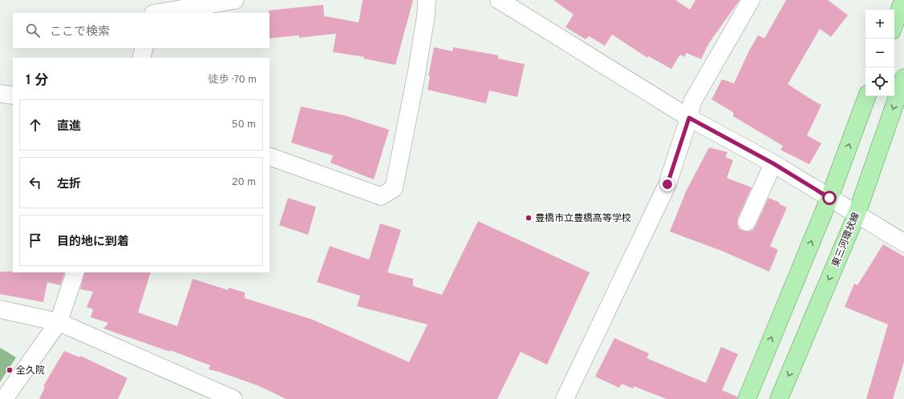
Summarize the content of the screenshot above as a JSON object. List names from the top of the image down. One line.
{"streets":{"main road":["東三河環状線"]},"places":["豊橋市立豊橋高等学校","全久院"],"page":{"map_buttons":["+","−"],"search":"ここで検索","heading":["1 分","徒歩 · 70 m"],"list":[["直進","50 m"],["左折","20 m"],"目的地に到着"]}}
